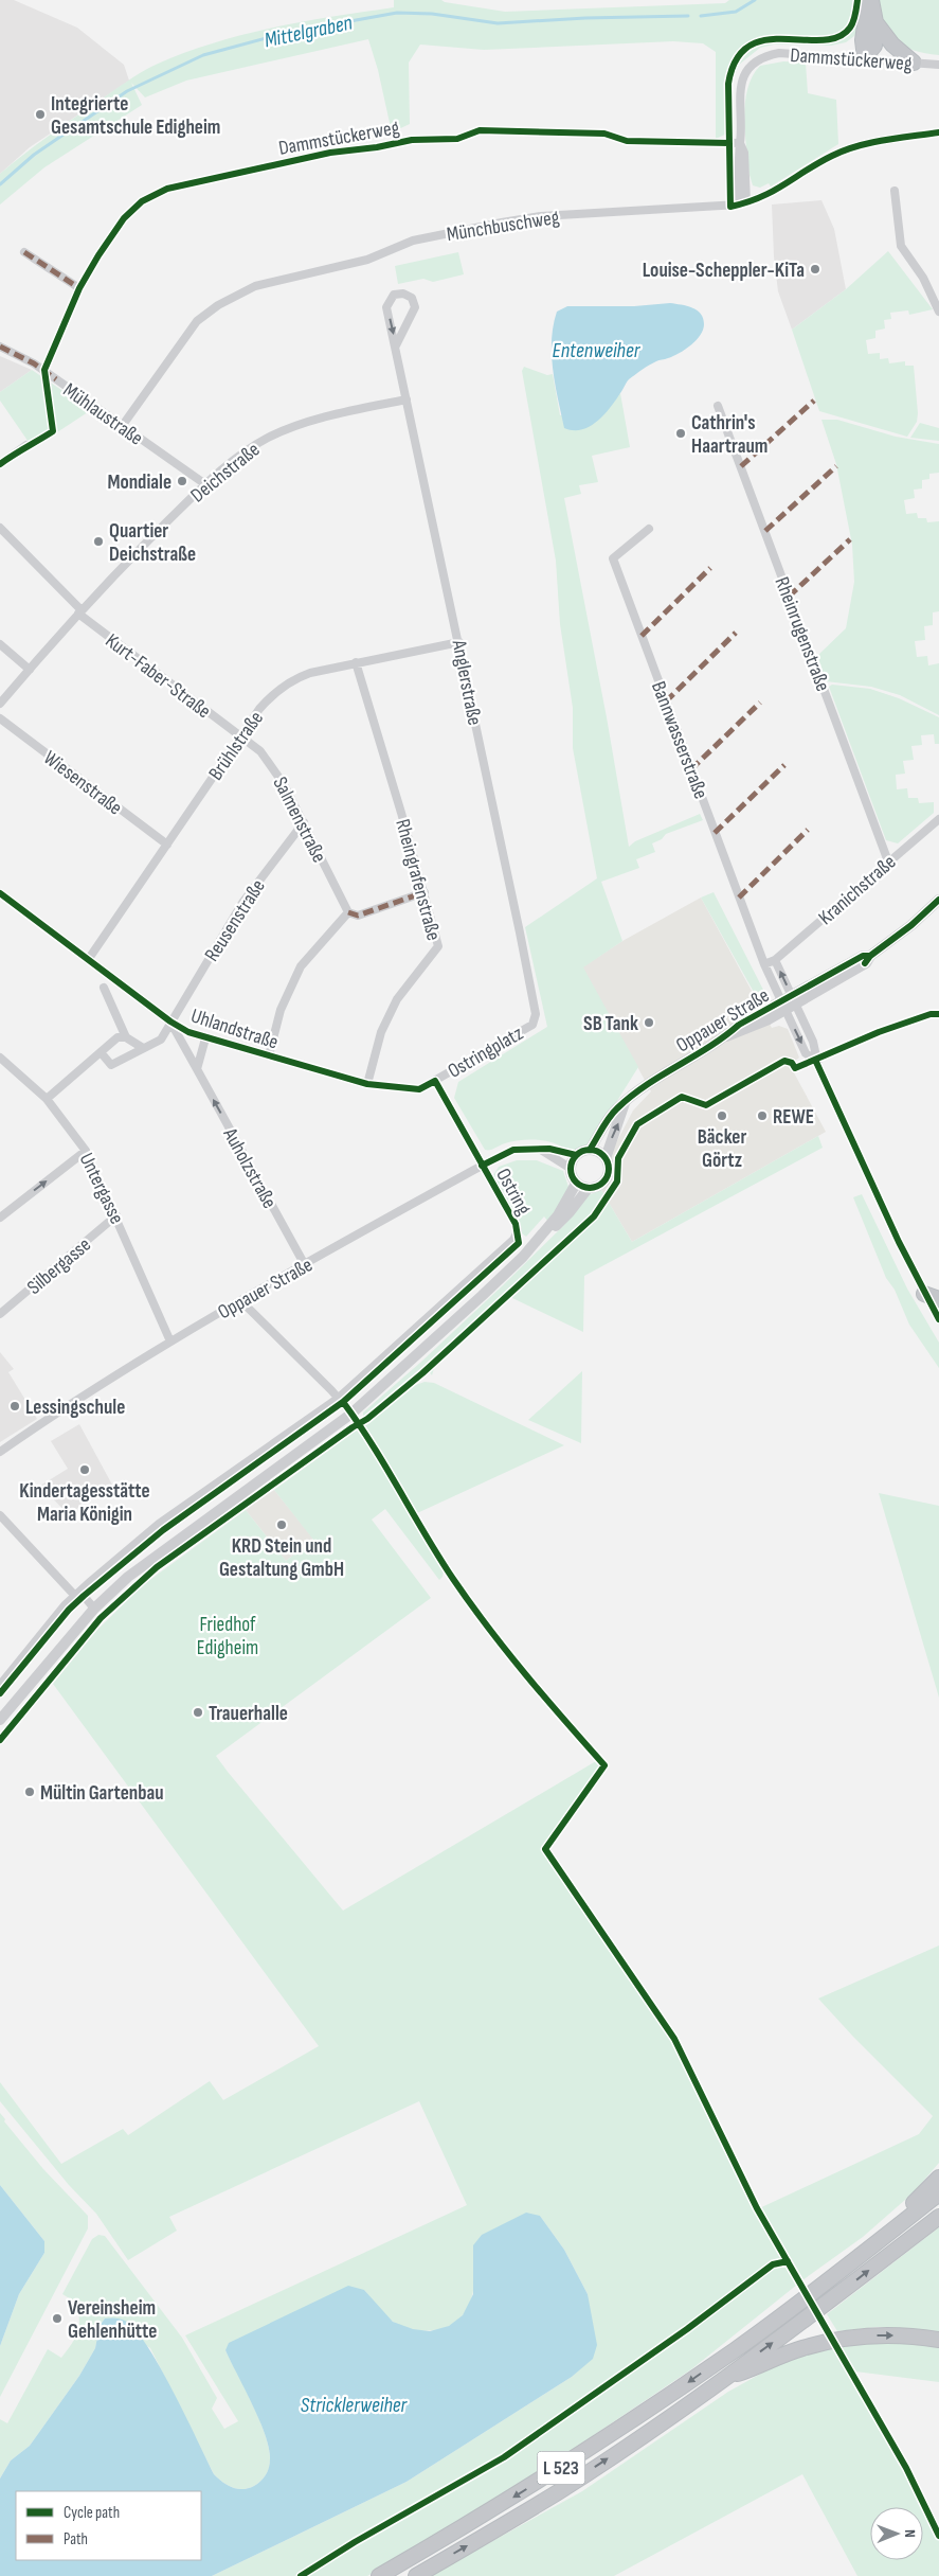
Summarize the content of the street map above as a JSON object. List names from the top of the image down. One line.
{"streets":{"highway":["L 523"],"street":["Dammstückerweg","Münchbuschweg","Mühlaustraße","Deichstraße","Rheinrugenstraße","Kurt-Faber-Straße","Anglerstraße","Bannwasserstraße","Brühlstraße","Wiesenstraße","Salmenstraße","Rheingrafenstraße","Kranichstraße","Reusenstraße","Oppauer Straße","Uhlandstraße","Ostringplatz","Auholzstraße","Untergasse","Ostring","Silbergasse"]},"crossings":[["Dammstückerweg","Münchbuschweg"],["Dammstückerweg","Mühlaustraße"],["Münchbuschweg","Mühlaustraße"],["Mühlaustraße","Deichstraße"],["Deichstraße","Kurt-Faber-Straße"],["Deichstraße","Anglerstraße"],["Rheinrugenstraße","Kranichstraße"],["Kurt-Faber-Straße","Brühlstraße"],["Kurt-Faber-Straße","Salmenstraße"],["Anglerstraße","Brühlstraße"],["Anglerstraße","Ostringplatz"],["Bannwasserstraße","Oppauer Straße"],["Brühlstraße","Wiesenstraße"],["Brühlstraße","Salmenstraße"],["Brühlstraße","Rheingrafenstraße"],["Brühlstraße","Uhlandstraße"],["Salmenstraße","Reusenstraße"],["Rheingrafenstraße","Uhlandstraße"],["Reusenstraße","Uhlandstraße"],["Reusenstraße","Auholzstraße"],["Oppauer Straße","Ostringplatz"],["Oppauer Straße","Auholzstraße"],["Oppauer Straße","Untergasse"],["Oppauer Straße","Ostring"],["Uhlandstraße","Ostringplatz"],["Uhlandstraße","Auholzstraße"],["Ostringplatz","Ostring"],["Untergasse","Silbergasse"]],"one_way":["Auholzstraße"],"water":["Mittelgraben","Entenweiher","Stricklerweiher"],"parks":["Friedhof Edigheim"],"places":["Integrierte Gesamtschule Edigheim","Louise-Scheppler-KiTa","Cathrin's Haartraum","Mondiale","Quartier Deichstraße","SB Tank","Bäcker Görtz","REWE","Lessingschule","Kindertagesstätte Maria Königin","KRD Stein und Gestaltung GmbH","Trauerhalle","Mültin Gartenbau","Vereinsheim Gehlenhütte"],"legend":["Cycle path","Path"],"north":"right"}
